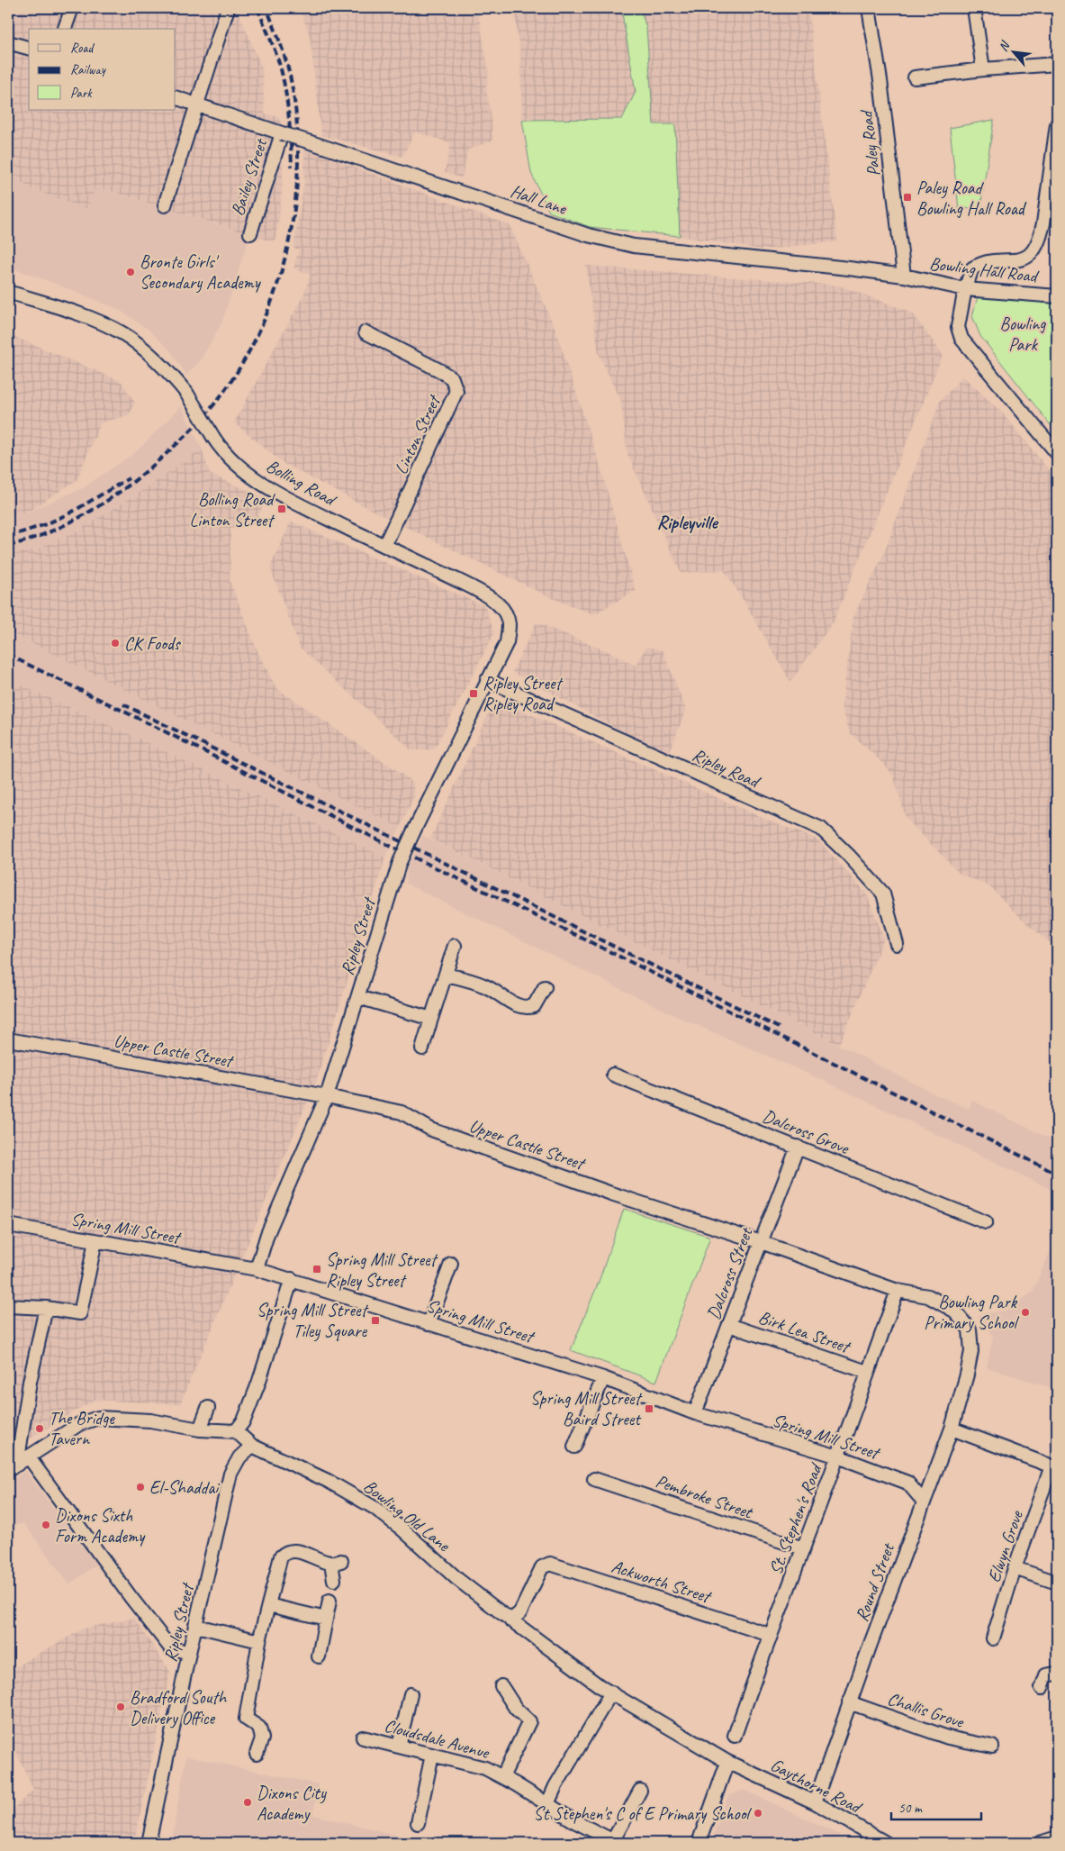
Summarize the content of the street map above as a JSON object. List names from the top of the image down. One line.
{"streets":{"street":["Paley Road","Bailey Street","Hall Lane","Bowling Hall Road","Linton Street","Bolling Road","Ripley Road","Ripley Street","Upper Castle Street","Dalcross Grove","Spring Mill Street","Dalcross Street","Birk Lea Street","Pembroke Street","Bowling Old Lane","St. Stephen's Road","Elwyn Grove","Ackworth Street","Round Street","Challis Grove","Cloudsdale Avenue","Gaythorne Road"]},"crossings":[["Paley Road","Hall Lane"],["Paley Road","Bowling Hall Road"],["Bailey Street","Hall Lane"],["Hall Lane","Bowling Hall Road"],["Linton Street","Bolling Road"],["Bolling Road","Ripley Street"],["Ripley Road","Ripley Street"],["Ripley Street","Upper Castle Street"],["Ripley Street","Spring Mill Street"],["Ripley Street","Bowling Old Lane"],["Upper Castle Street","Dalcross Street"],["Upper Castle Street","St. Stephen's Road"],["Upper Castle Street","Round Street"],["Dalcross Grove","Dalcross Street"],["Spring Mill Street","Dalcross Street"],["Spring Mill Street","St. Stephen's Road"],["Spring Mill Street","Round Street"],["Dalcross Street","Birk Lea Street"],["Birk Lea Street","St. Stephen's Road"],["Pembroke Street","St. Stephen's Road"],["Bowling Old Lane","Ackworth Street"],["Bowling Old Lane","Gaythorne Road"],["St. Stephen's Road","Ackworth Street"],["Round Street","Challis Grove"],["Round Street","Gaythorne Road"]],"districts":["Ripleyville"],"parks":["Bowling Park"],"places":{"transit":["Paley Road Bowling Hall Road","Bolling Road Linton Street","Ripley Street Ripley Road","Spring Mill Street Ripley Street","Spring Mill Street Tiley Square","Spring Mill Street Baird Street"],"other":["Bronte Girls' Secondary Academy","CK Foods","Bowling Park Primary School","The Bridge Tavern","El-Shaddai","Dixons Sixth Form Academy","Bradford South Delivery Office","Dixons City Academy","St Stephen's C of E Primary School"]},"legend":["Road","Railway","Park"],"scale_bar":"50 m","north":"top left"}
